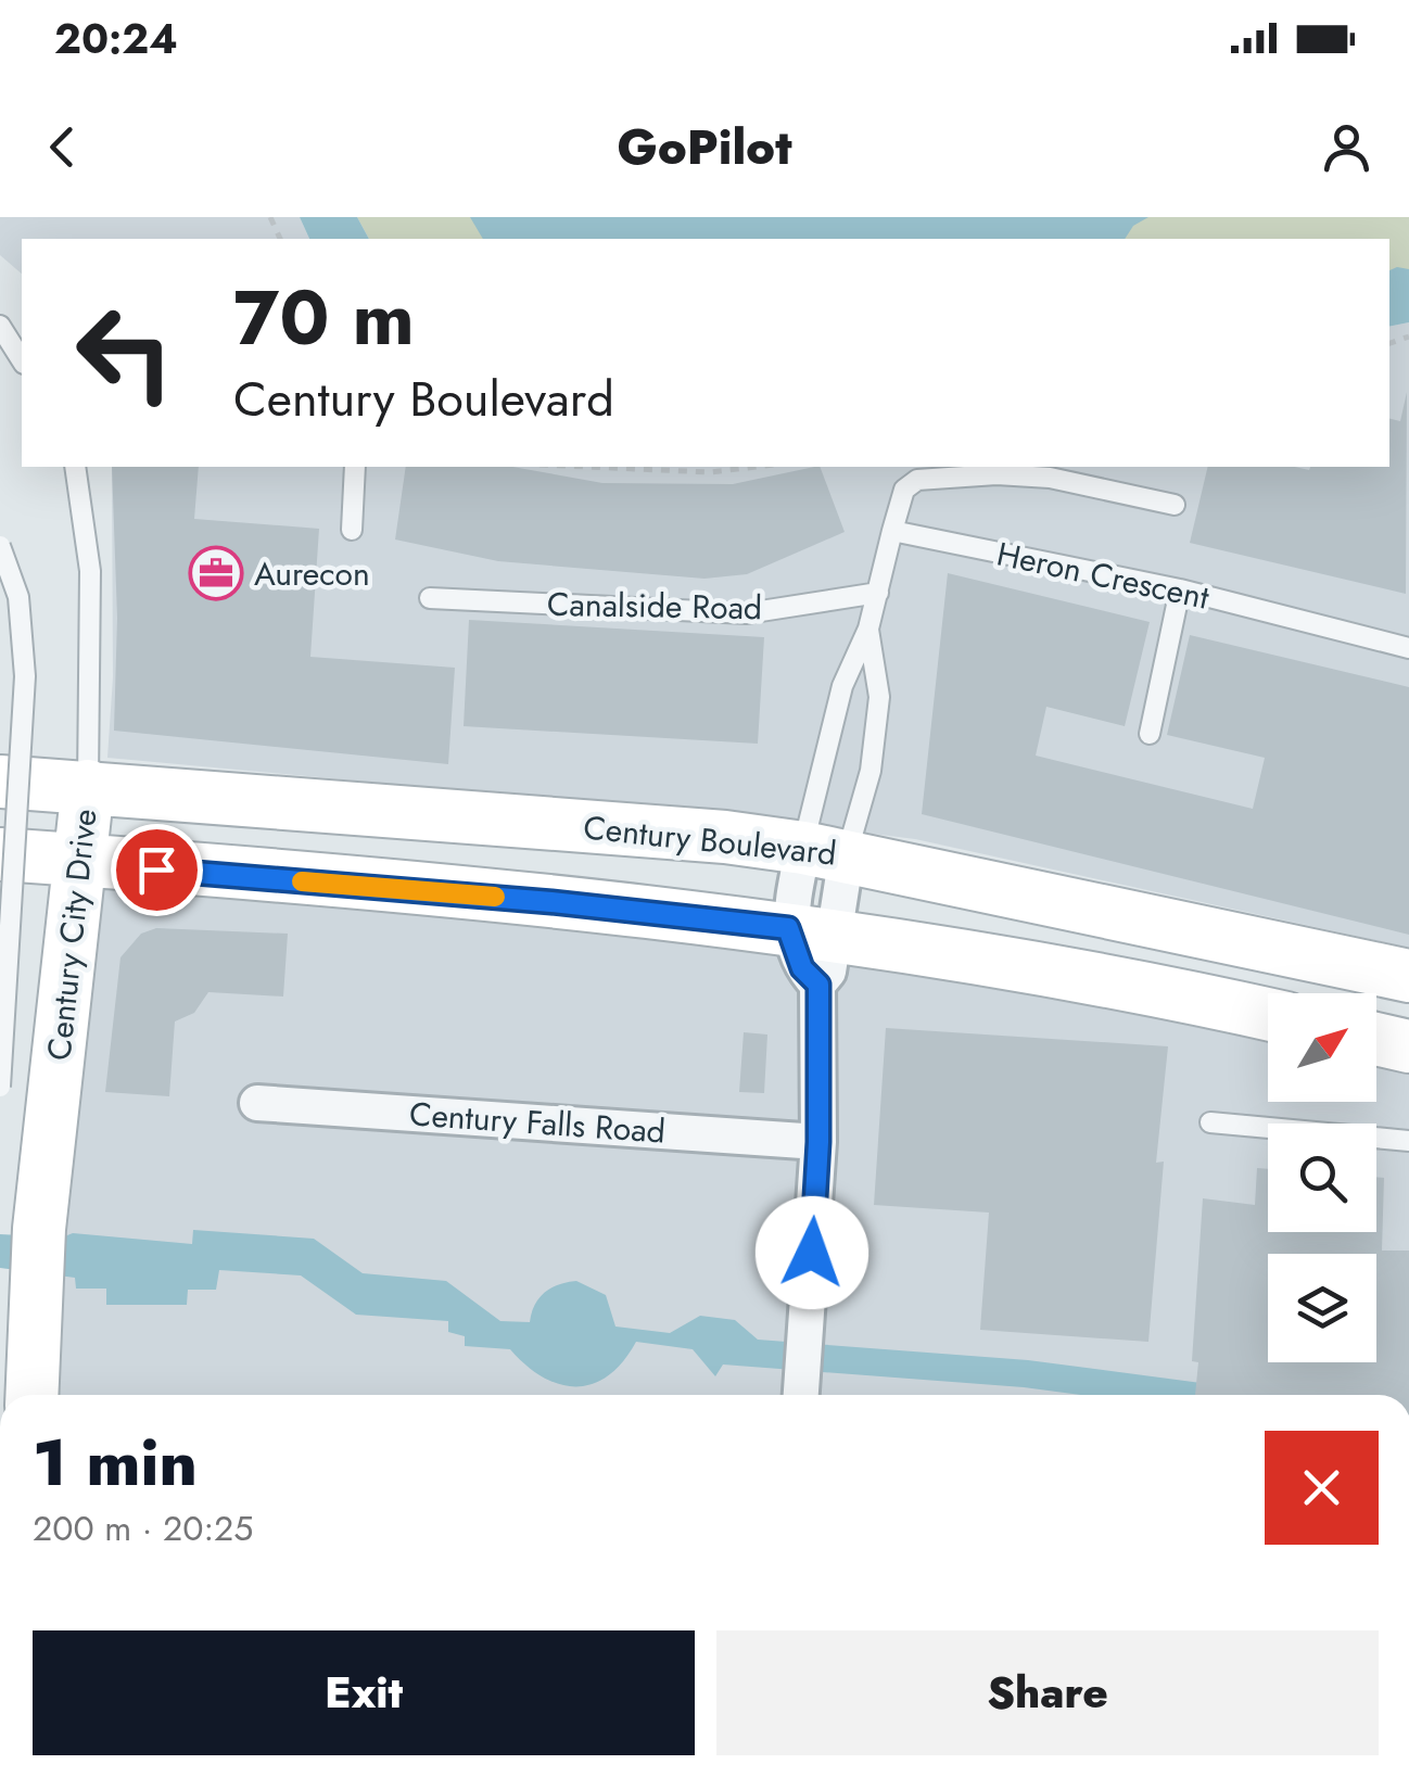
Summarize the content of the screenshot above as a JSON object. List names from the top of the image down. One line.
{"streets":{"main road":["Century Boulevard","Century City Drive"],"street":["Century Falls Road"],"lane":["Heron Crescent","Canalside Road"]},"crossings":[["Century Boulevard","Century City Drive"]],"places":{"office":["Aurecon"]},"north":"top right","page":{"status":"20:24","header":"GoPilot","turn":["70 m","Century Boulevard"],"heading":["1 min","200 m · 20:25"],"buttons":["Exit","Share"]}}
